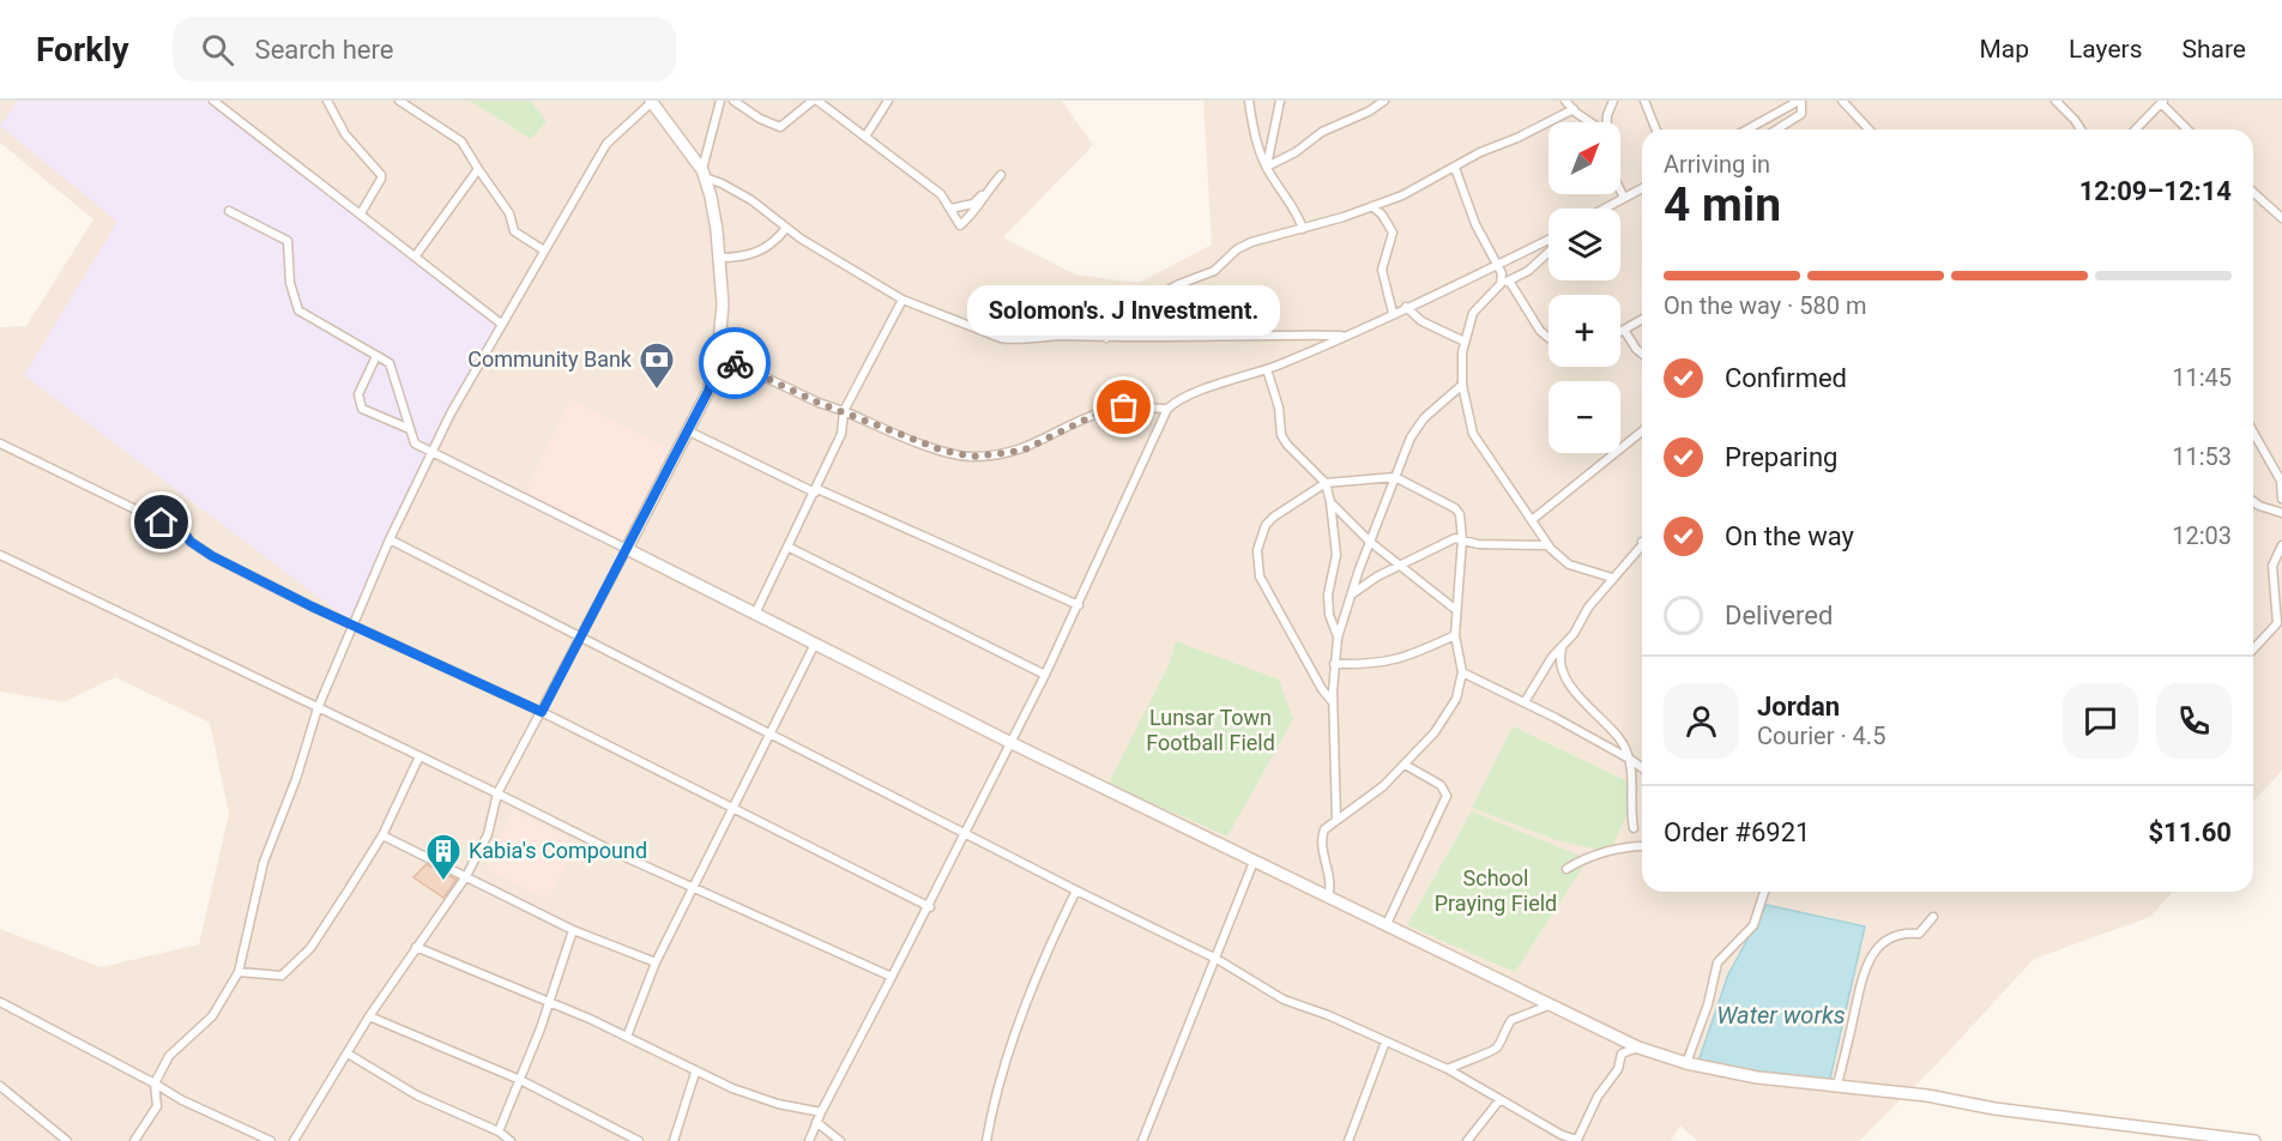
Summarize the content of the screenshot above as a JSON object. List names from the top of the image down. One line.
{"water":["Water works"],"parks":["Lunsar Town Football Field","School Praying Field"],"places":{"bank":["Community Bank"],"other":["Solomon's. J Investment."],"building":["Kabia's Compound"]},"north":"top right","page":{"header":"Forkly","search":"Search here","nav":["Map","Layers","Share"],"map_buttons":["+","−"],"heading":["4 min","Arriving in","12:09–12:14"],"panel":["Jordan","Courier · 4.5","Order #6921","$11.60"],"bar":"On the way · 580 m","bubble":"Solomon's. J Investment.","list":[["Confirmed","11:45"],["Preparing","11:53"],["On the way","12:03"],"Delivered"]}}
